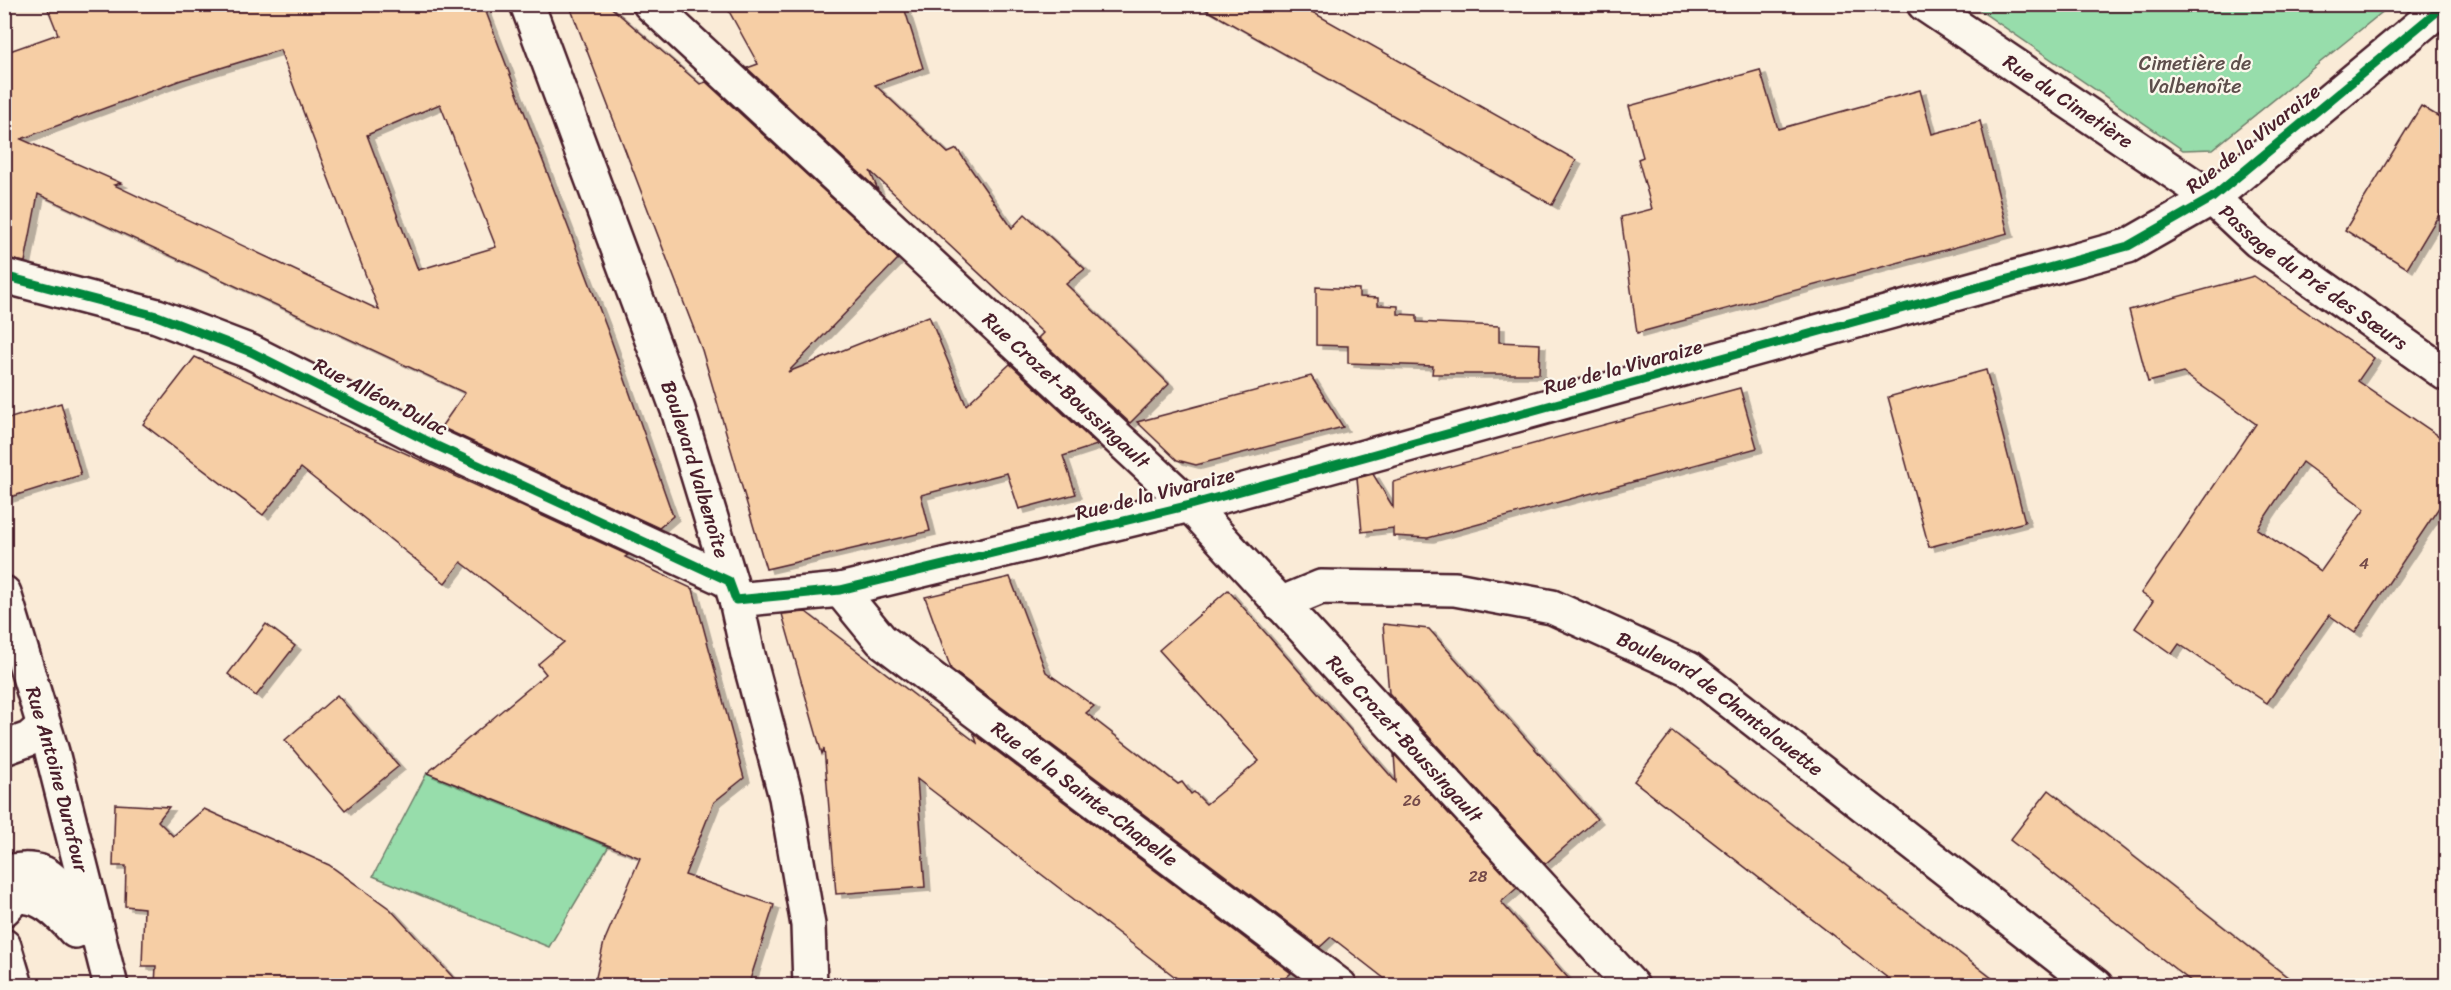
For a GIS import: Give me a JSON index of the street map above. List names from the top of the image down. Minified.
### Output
{"streets":{"street":["Rue du Cimetière","Rue de la Vivaraize","Passage du Pré des Sœurs","Rue Crozet-Boussingault","Rue Alléon Dulac","Boulevard Valbenoîte","Boulevard de Chantalouette","Rue Antoine Durafour","Rue de la Sainte-Chapelle"]},"crossings":[["Rue du Cimetière","Rue de la Vivaraize"],["Rue du Cimetière","Passage du Pré des Sœurs"],["Rue de la Vivaraize","Passage du Pré des Sœurs"],["Rue de la Vivaraize","Rue Crozet-Boussingault"],["Rue de la Vivaraize","Rue Alléon Dulac"],["Rue de la Vivaraize","Boulevard Valbenoîte"],["Rue de la Vivaraize","Rue de la Sainte-Chapelle"],["Rue Crozet-Boussingault","Boulevard de Chantalouette"],["Rue Alléon Dulac","Boulevard Valbenoîte"]],"parks":["Cimetière de Valbenoîte"],"house_numbers":["4","26","28"]}
